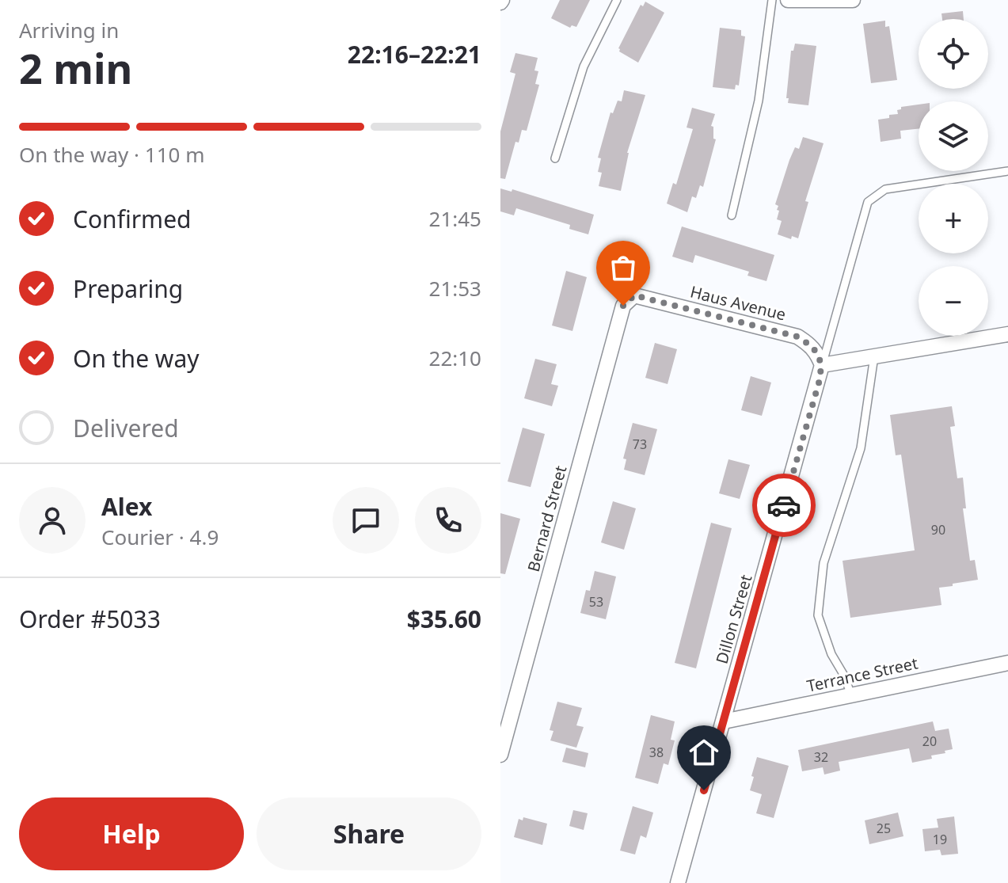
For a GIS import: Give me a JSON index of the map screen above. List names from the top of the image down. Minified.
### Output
{"streets":{"street":["Haus Avenue","Bernard Street","Dillon Street","Terrance Street"]},"crossings":[["Haus Avenue","Bernard Street"],["Haus Avenue","Dillon Street"],["Dillon Street","Terrance Street"]],"house_numbers":["73","90","53","20","38","32","25","19"],"page":{"heading":["2 min","Arriving in","22:16–22:21"],"panel":["Alex","Courier · 4.9","Order #5033","$35.60"],"map_buttons":["+","−"],"bar":"On the way · 110 m","list":[["Confirmed","21:45"],["Preparing","21:53"],["On the way","22:10"],"Delivered"],"buttons":["Help","Share"]}}
